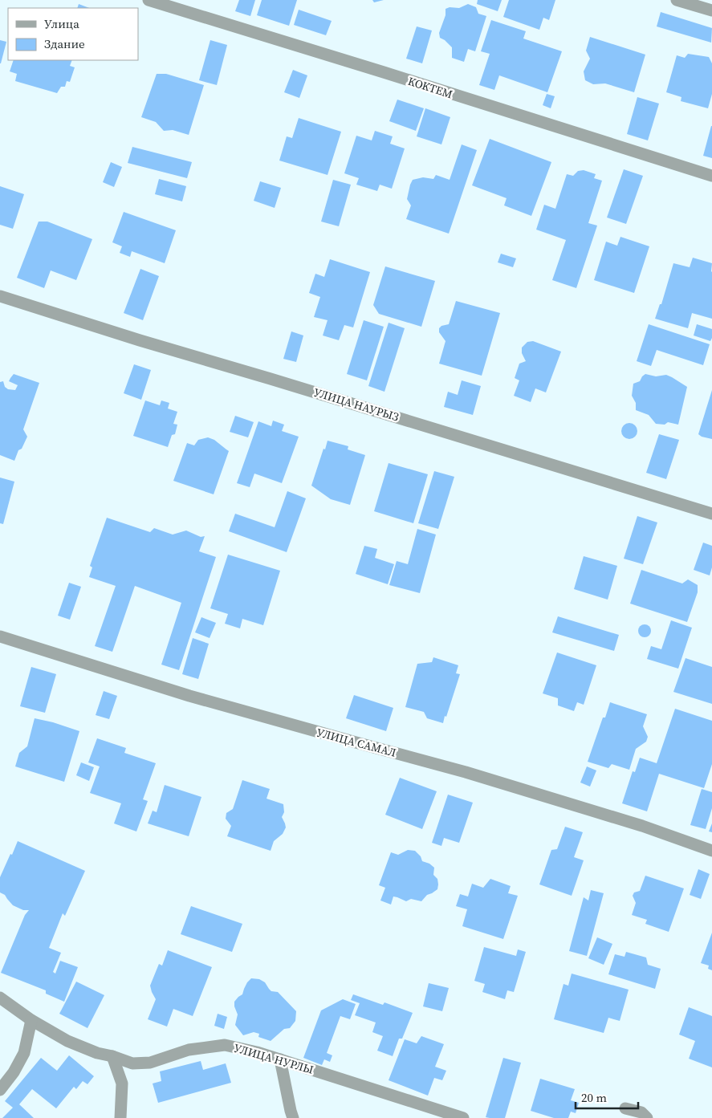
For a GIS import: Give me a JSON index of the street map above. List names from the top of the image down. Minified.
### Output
{"streets":{"street":["KOKTEM","УЛИЦА НАУРЫЗ","УЛИЦА САМАЛ","УЛИЦА НУРЛЫ"]},"legend":["Улица","Здание"],"scale_bar":"20 m"}
